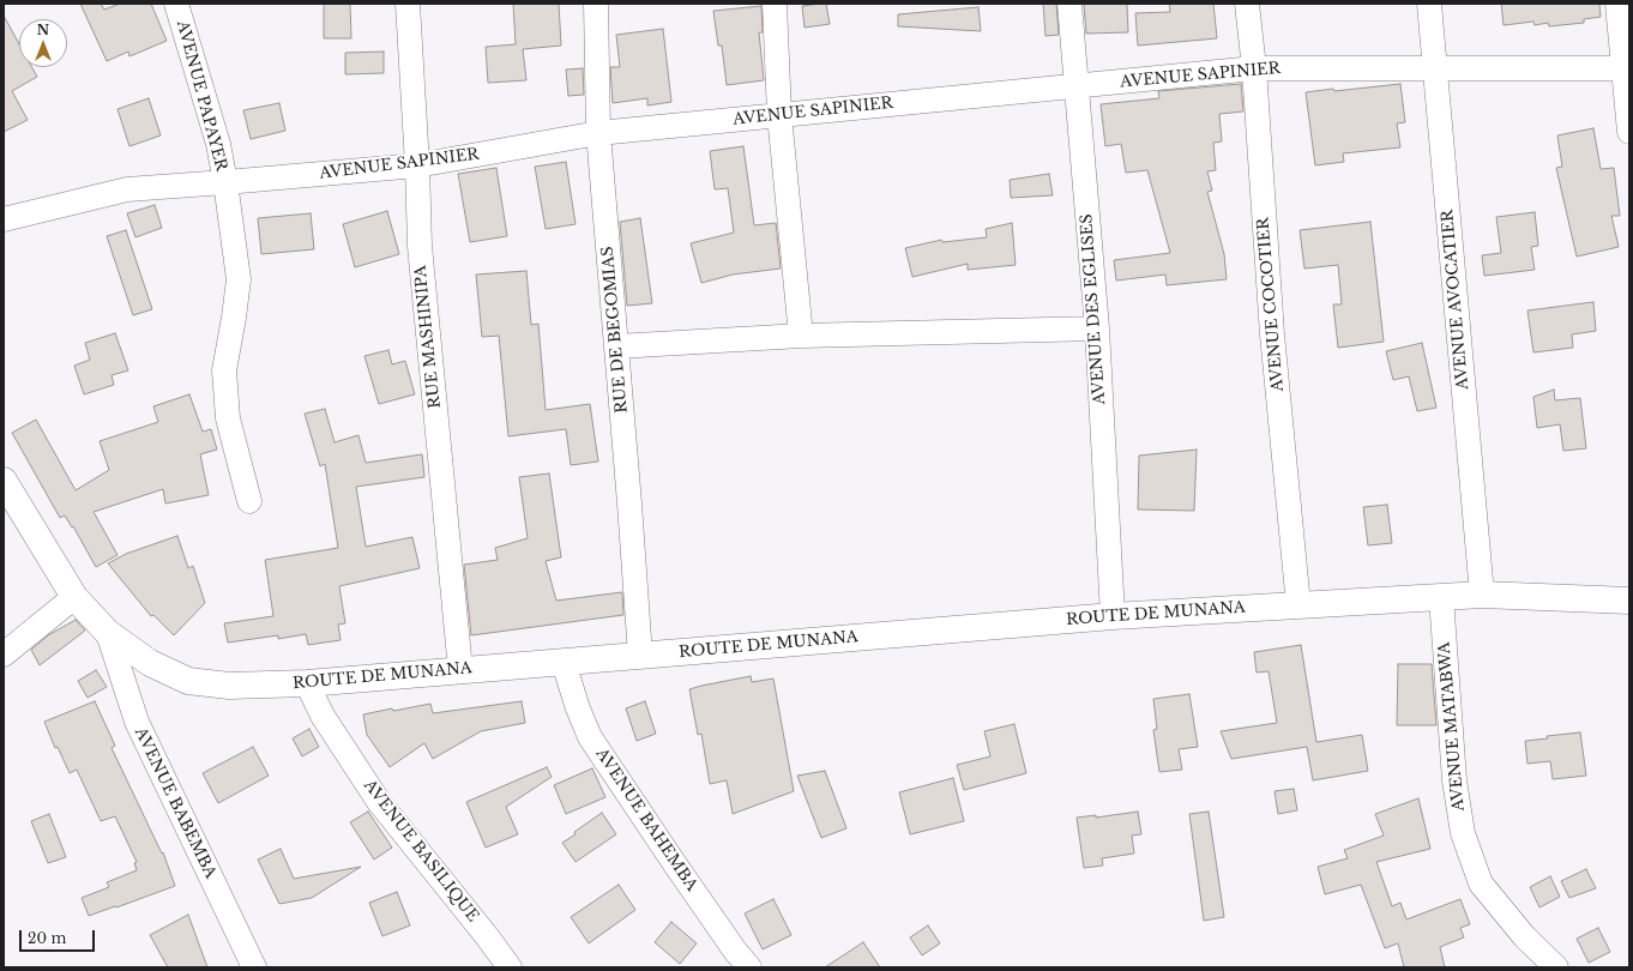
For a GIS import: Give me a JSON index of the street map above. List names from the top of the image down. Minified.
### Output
{"streets":{"main road":["ROUTE DE MUNANA"],"street":["AVENUE SAPINIER","AVENUE PAPAYER","AVENUE AVOCATIER","AVENUE COCOTIER","AVENUE DES EGLISES","RUE DE BEGOMIAS","RUE MASHINIPA","AVENUE MATABWA","AVENUE BABEMBA","AVENUE BAHEMBA","AVENUE BASILIQUE"]},"crossings":[["AVENUE SAPINIER","AVENUE PAPAYER"],["AVENUE SAPINIER","AVENUE AVOCATIER"],["AVENUE SAPINIER","AVENUE COCOTIER"],["AVENUE SAPINIER","AVENUE DES EGLISES"],["AVENUE SAPINIER","RUE DE BEGOMIAS"],["AVENUE SAPINIER","RUE MASHINIPA"],["AVENUE AVOCATIER","ROUTE DE MUNANA"],["AVENUE COCOTIER","ROUTE DE MUNANA"],["AVENUE DES EGLISES","ROUTE DE MUNANA"],["RUE DE BEGOMIAS","ROUTE DE MUNANA"],["RUE MASHINIPA","ROUTE DE MUNANA"],["ROUTE DE MUNANA","AVENUE MATABWA"],["ROUTE DE MUNANA","AVENUE BABEMBA"],["ROUTE DE MUNANA","AVENUE BAHEMBA"],["ROUTE DE MUNANA","AVENUE BASILIQUE"]],"scale_bar":"20 m","north":"top"}
